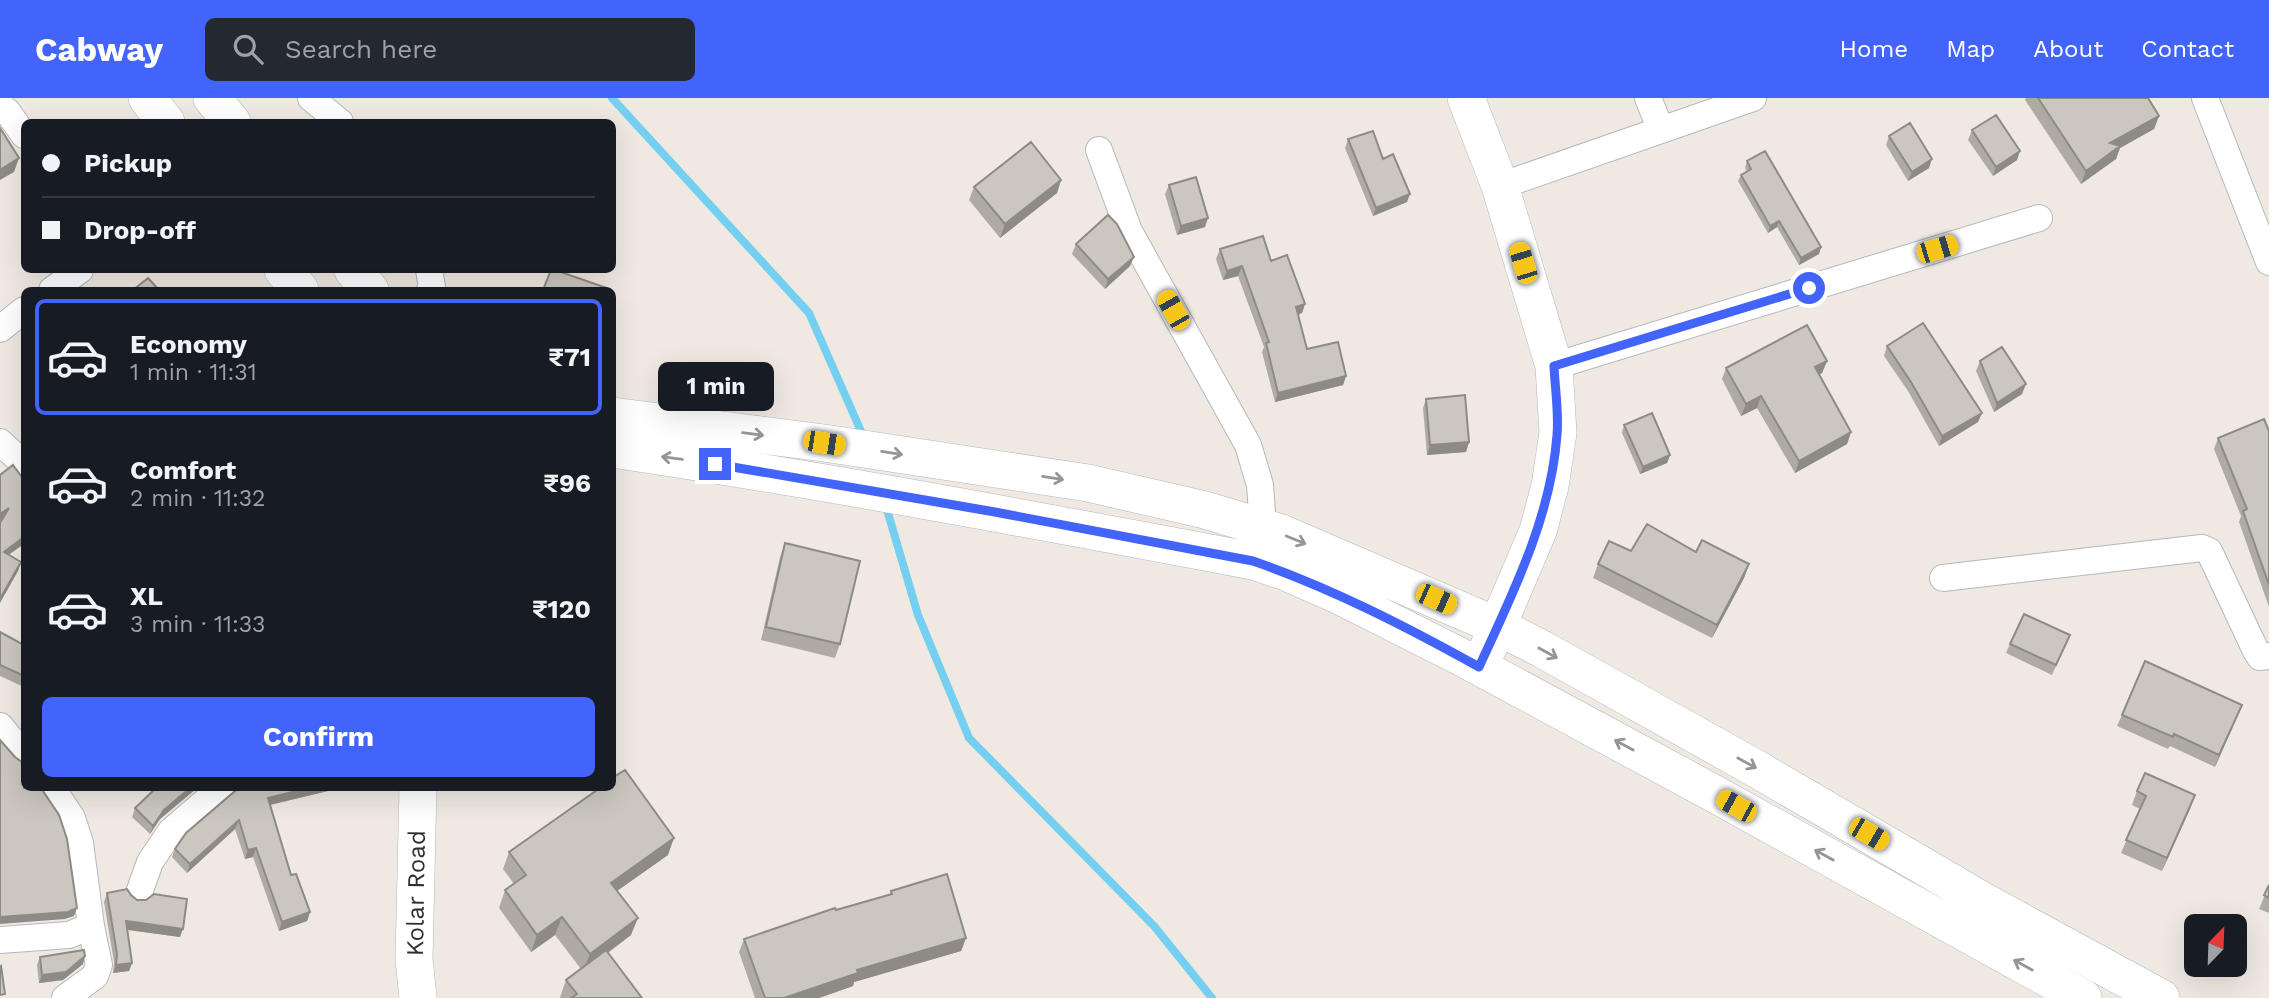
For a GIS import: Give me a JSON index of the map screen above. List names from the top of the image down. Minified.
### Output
{"streets":{"main road":["Kolar Road"]},"north":"top right","page":{"header":"Cabway","search":"Search here","nav":["Home","Map","About","Contact"],"banner":["Pickup","Drop-off"],"list":[{"name":"Economy","note":"1 min · 11:31","value":"₹71"},{"name":"Comfort","note":"2 min · 11:32","value":"₹96"},{"name":"XL","note":"3 min · 11:33","value":"₹120"}],"bubble":"1 min","buttons":"Confirm"}}
